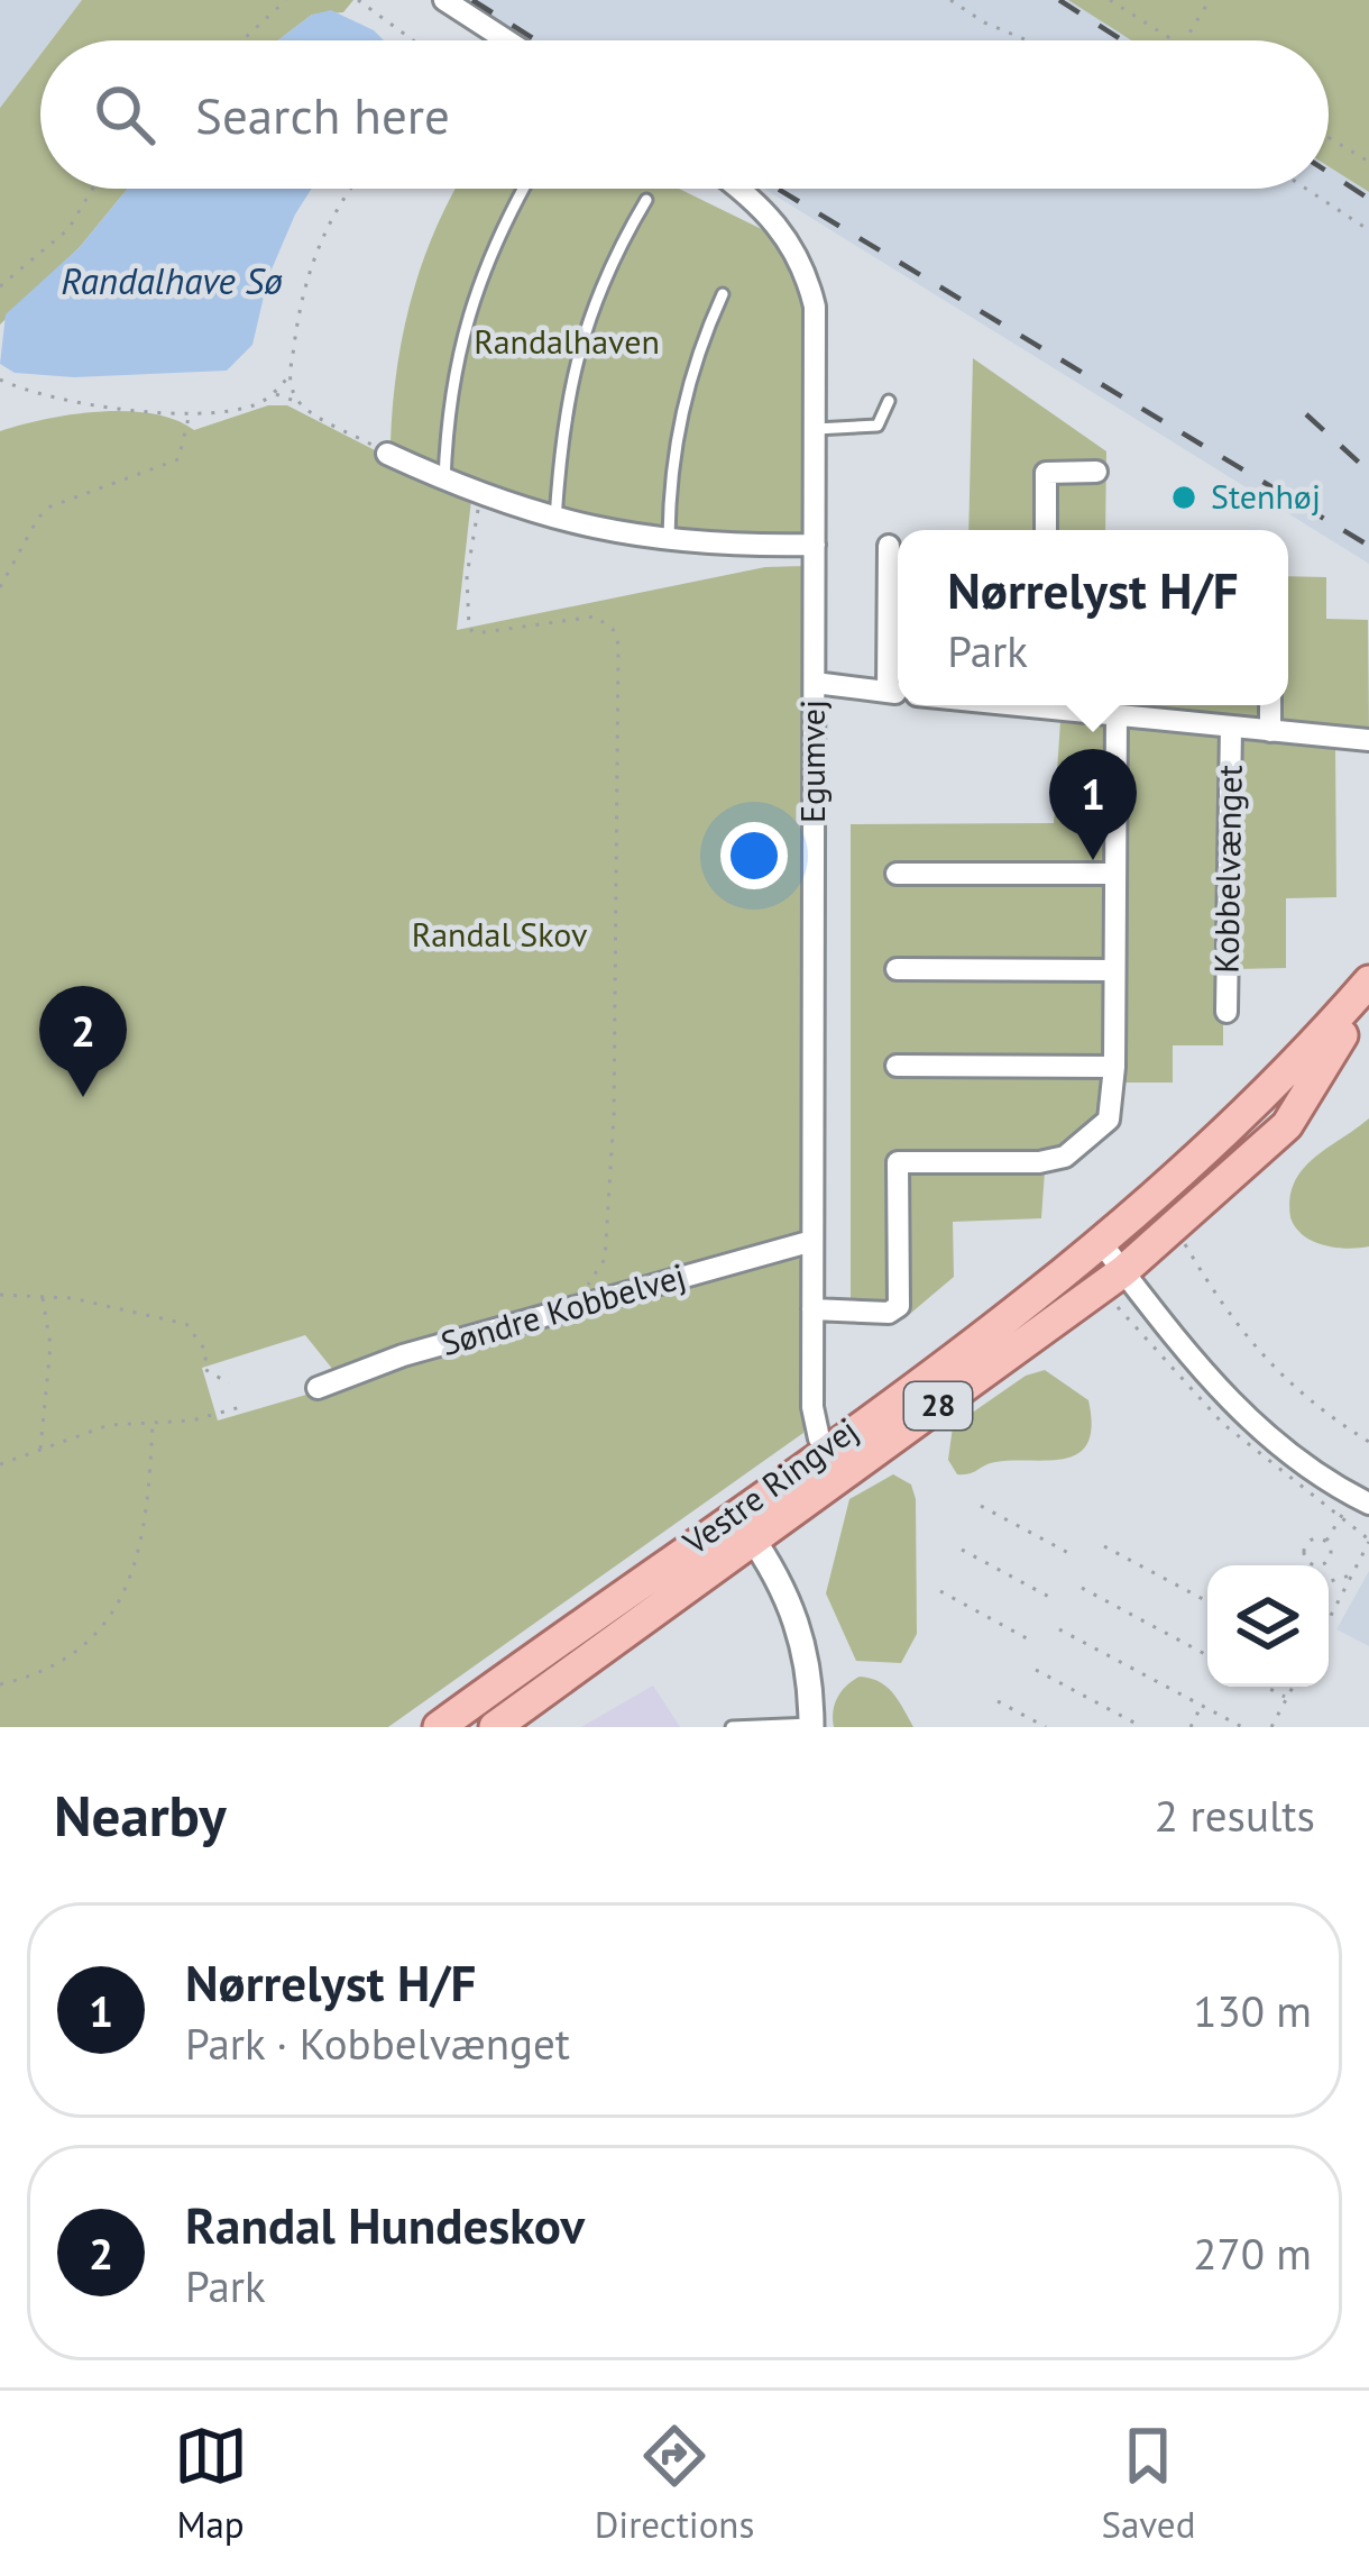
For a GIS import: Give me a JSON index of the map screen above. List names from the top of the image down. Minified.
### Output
{"streets":{"main road":["28","Vestre Ringvej"],"street":["Egumvej","Kobbelvænget","Søndre Kobbelvej"]},"crossings":[["Egumvej","Kobbelvænget"],["Egumvej","Søndre Kobbelvej"],["Egumvej","Vestre Ringvej"]],"water":["Randalhave Sø"],"parks":["Randalhaven","Randal Skov"],"places":["Stenhøj"],"page":{"search":"Search here","popup":["Nørrelyst H/F","Park"],"pins":["1","2"],"heading":["Nearby","2 results"],"list":[{"mark":"1","name":"Nørrelyst H/F","note":"Park · Kobbelvænget","value":"130 m"},{"mark":"2","name":"Randal Hundeskov","note":"Park","value":"270 m"}],"nav":["Map","Directions","Saved"]}}
